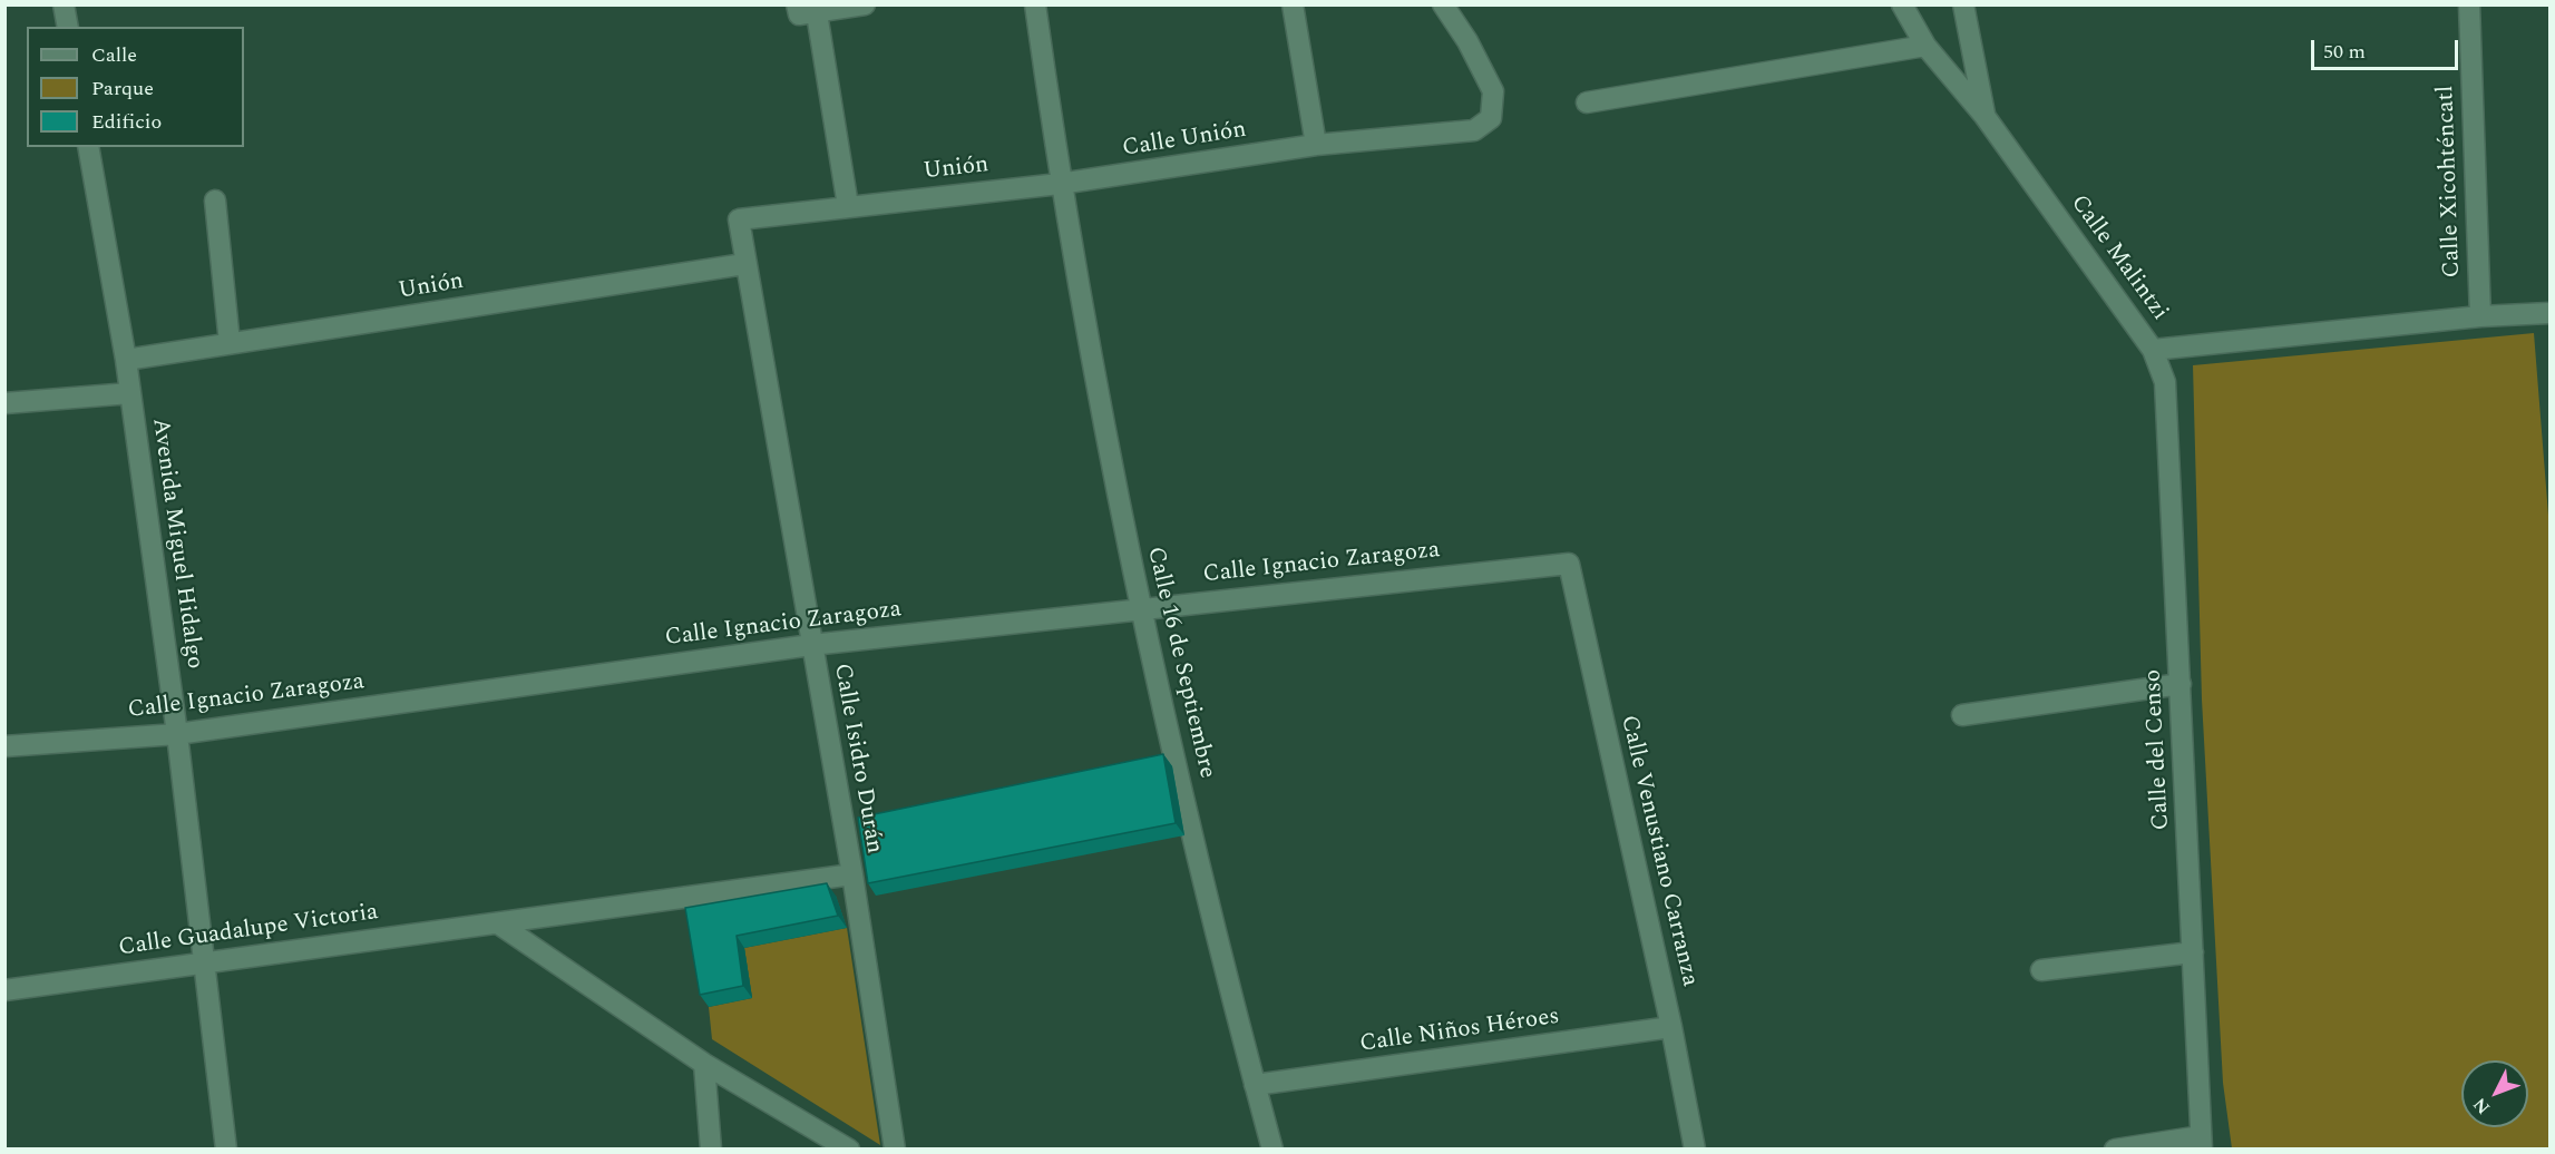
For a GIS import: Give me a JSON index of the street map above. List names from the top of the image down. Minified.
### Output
{"streets":{"street":["Calle Unión","Unión","Calle Xicohténcatl","Calle Malintzi","Avenida Miguel Hidalgo","Calle Ignacio Zaragoza","Calle 16 de Septiembre","Calle del Censo","Calle Isidro Durán","Calle Venustiano Carranza","Calle Guadalupe Victoria","Calle Niños Héroes"]},"crossings":[["Calle Unión","Unión"],["Calle Unión","Calle 16 de Septiembre"],["Unión","Avenida Miguel Hidalgo"],["Unión","Calle 16 de Septiembre"],["Unión","Calle Isidro Durán"],["Calle Xicohténcatl","Calle Malintzi"],["Calle Malintzi","Calle del Censo"],["Avenida Miguel Hidalgo","Calle Ignacio Zaragoza"],["Avenida Miguel Hidalgo","Calle Guadalupe Victoria"],["Calle Ignacio Zaragoza","Calle 16 de Septiembre"],["Calle Ignacio Zaragoza","Calle Isidro Durán"],["Calle Ignacio Zaragoza","Calle Venustiano Carranza"],["Calle 16 de Septiembre","Calle Niños Héroes"],["Calle Isidro Durán","Calle Guadalupe Victoria"],["Calle Venustiano Carranza","Calle Niños Héroes"]],"legend":["Calle","Parque","Edificio"],"scale_bar":"50 m","north":"bottom left"}
